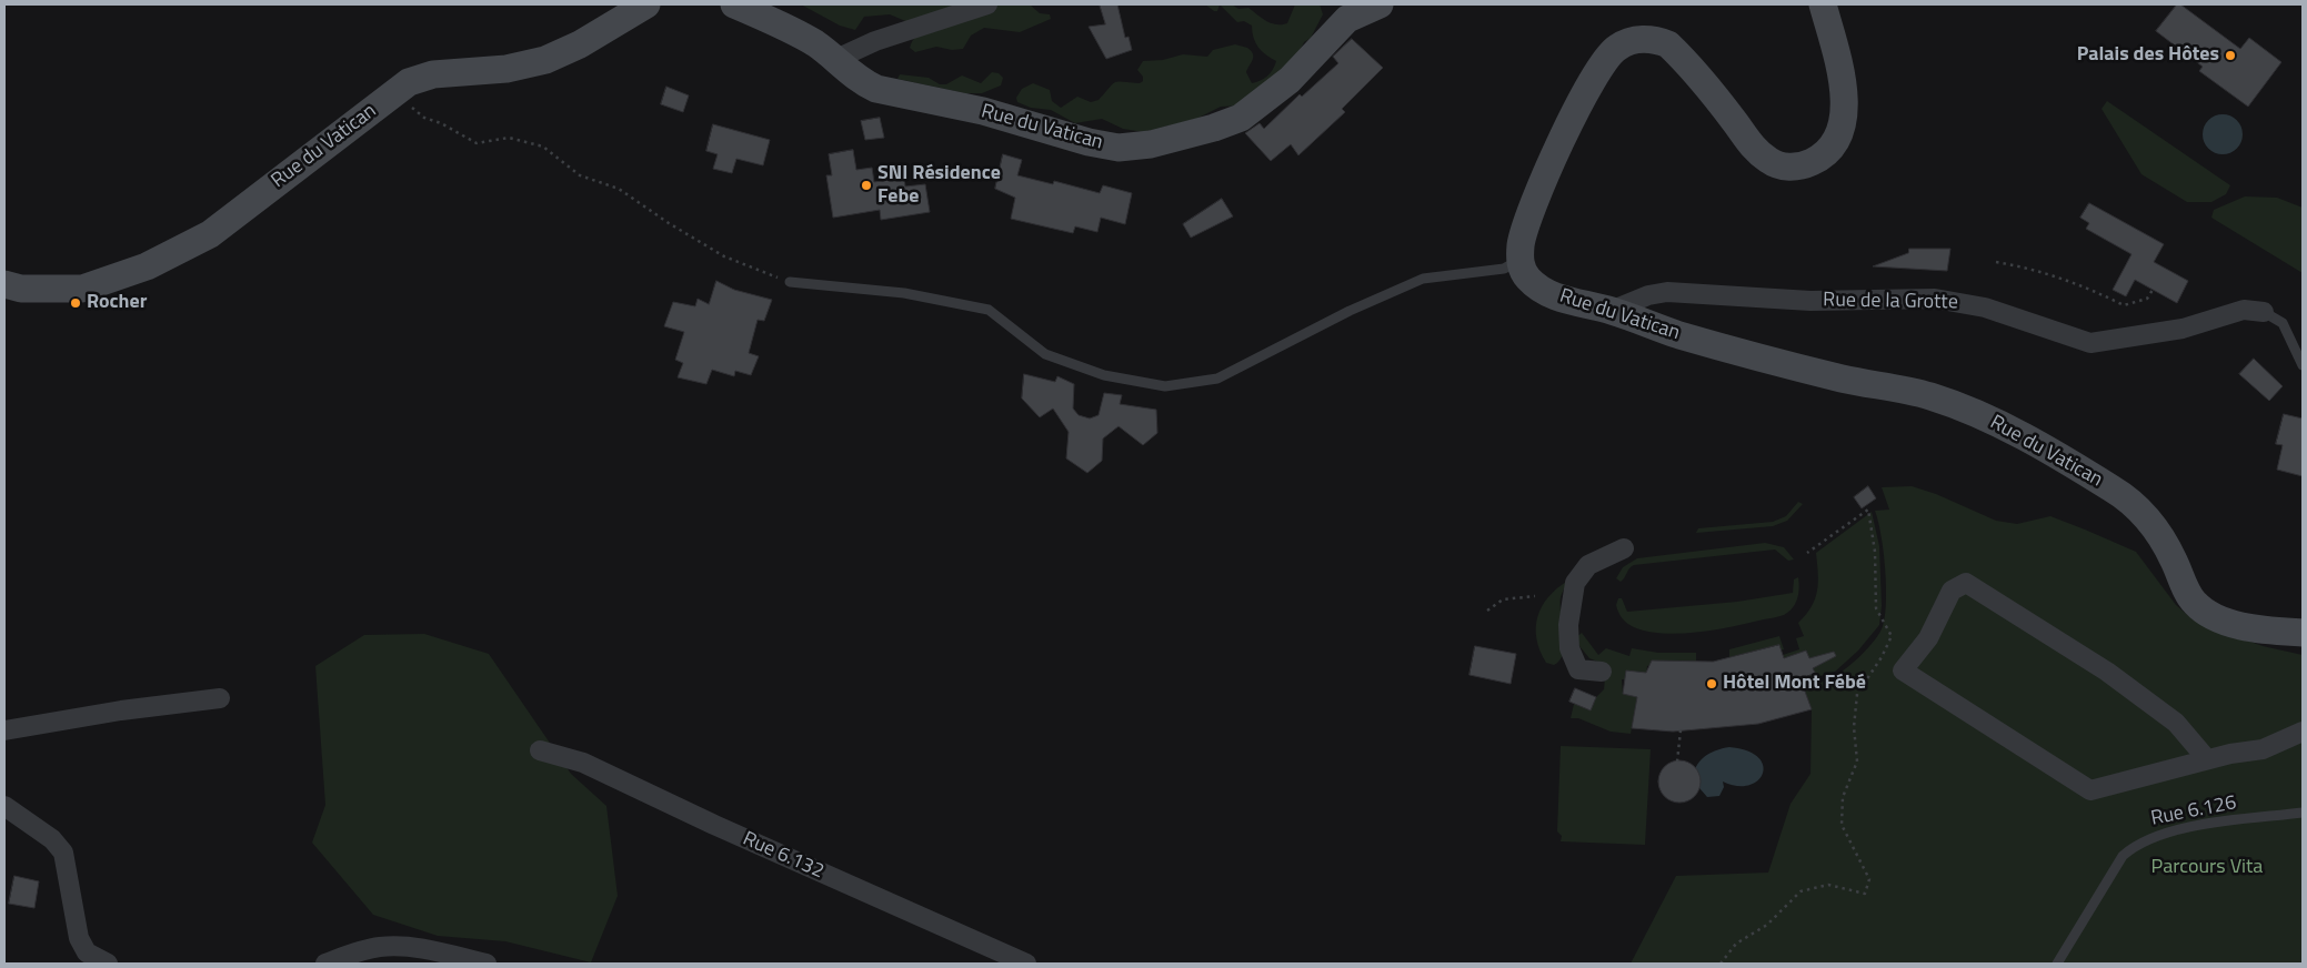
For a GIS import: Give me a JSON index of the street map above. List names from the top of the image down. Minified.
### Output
{"streets":{"street":["Rue du Vatican","Rue de la Grotte","Rue 6.132"],"lane":["Rue 6.126"]},"crossings":[["Rue du Vatican","Rue de la Grotte"]],"parks":["Parcours Vita"],"places":["Palais des Hôtes","SNI Résidence Febe","Rocher","Hôtel Mont Fébé"]}
